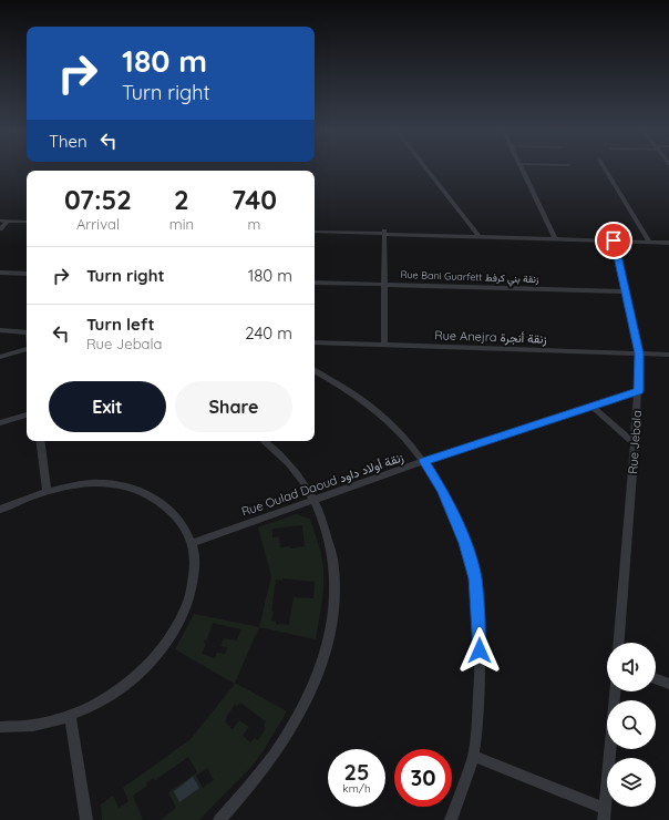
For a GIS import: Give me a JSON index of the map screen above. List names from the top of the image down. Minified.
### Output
{"streets":{"street":["Rue Bani Guarfett زنقة بني كرفط","Rue Anejra زنقة أنجرة","Rue Jebala","Rue Oulad Daoud زنقة أولاد داود"]},"crossings":[["Rue Bani Guarfett زنقة بني كرفط","Rue Jebala"],["Rue Anejra زنقة أنجرة","Rue Jebala"],["Rue Jebala","Rue Oulad Daoud زنقة أولاد داود"]],"page":{"turn":["180 m","Turn right"],"then":"Then","eta":["07:52","Arrival","2","min","740","m"],"list":[{"name":"Turn right","value":"180 m"},{"name":"Turn left","note":"Rue Jebala","value":"240 m"}],"buttons":["Exit","Share"],"speed":"25 km/h","limit":"30"}}
